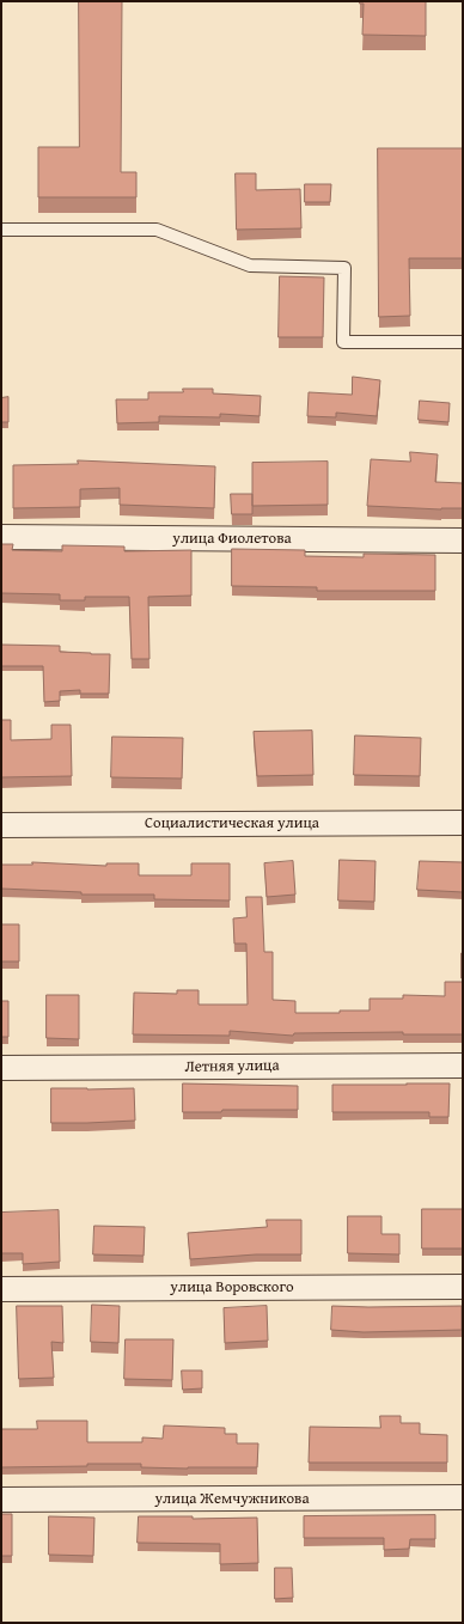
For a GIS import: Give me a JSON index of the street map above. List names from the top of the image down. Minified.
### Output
{"streets":{"street":["улица Фиолетова","Социалистическая улица","Летняя улица","улица Воровского","улица Жемчужникова"]}}
